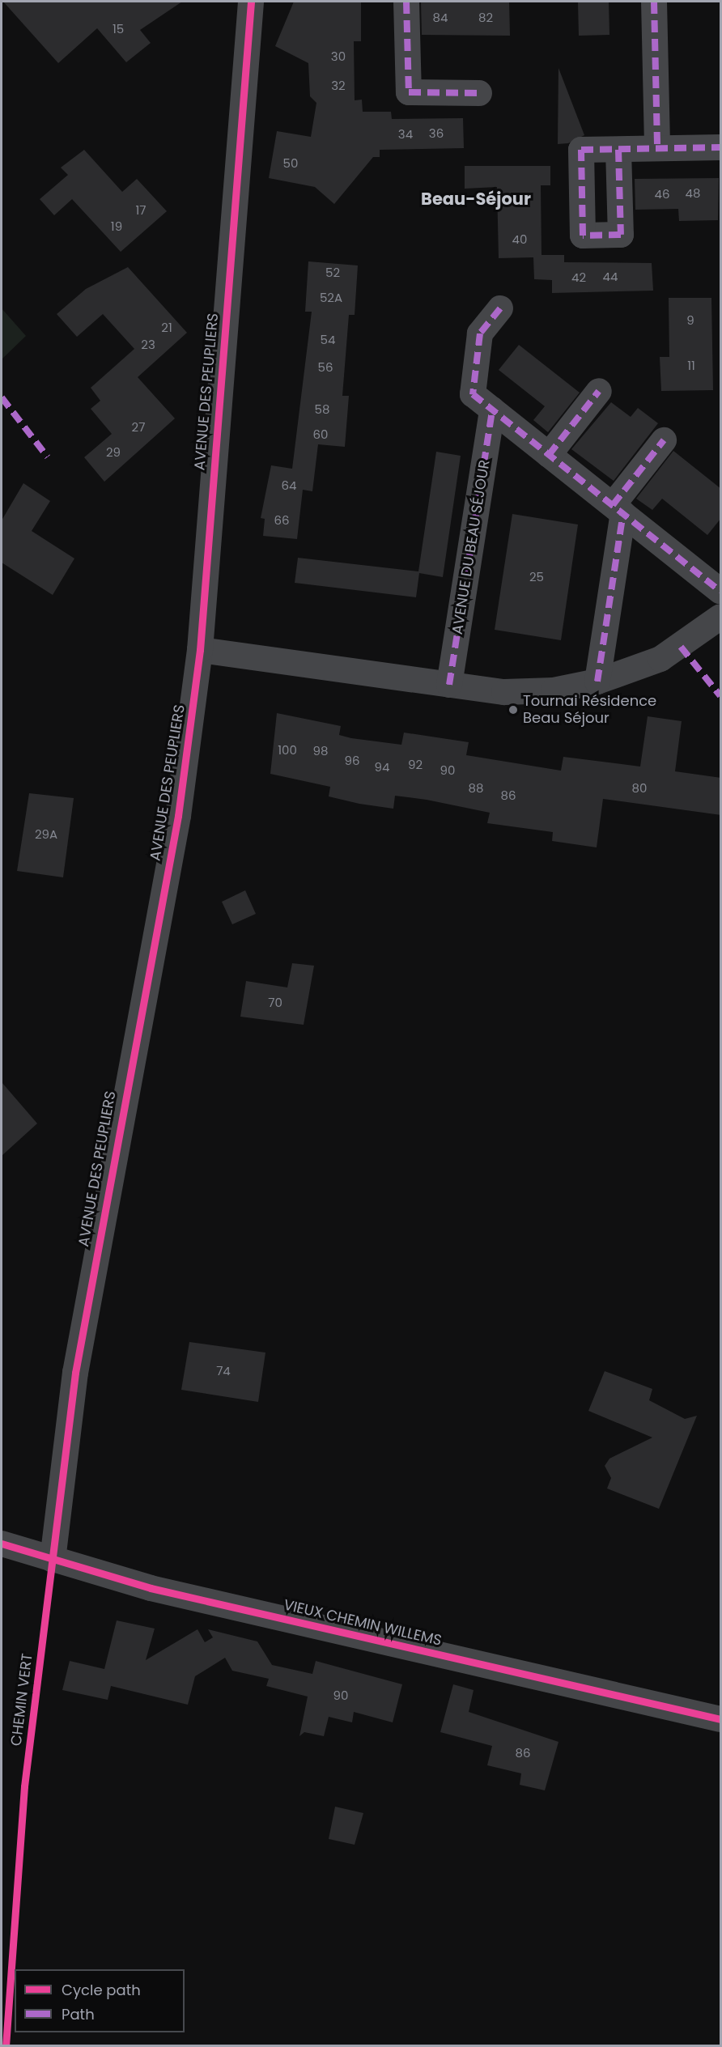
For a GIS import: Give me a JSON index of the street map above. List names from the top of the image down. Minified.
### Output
{"streets":{"street":["AVENUE DES PEUPLIERS","AVENUE DU BEAU SÉJOUR","VIEUX CHEMIN WILLEMS"],"cycle path":["CHEMIN VERT"]},"crossings":[["AVENUE DES PEUPLIERS","VIEUX CHEMIN WILLEMS"]],"districts":["Beau-Séjour"],"places":["Tournai Résidence Beau Séjour"],"house_numbers":["84","82","15","30","32","36","34","50","48","46","17","19","40","52","44","42","52A","9","21","54","23","11","56","58","27","60","29","64","66","25","100","98","96","92","94","90","88","80","86","29A","70","74","90","86"],"legend":["Cycle path","Path"]}
